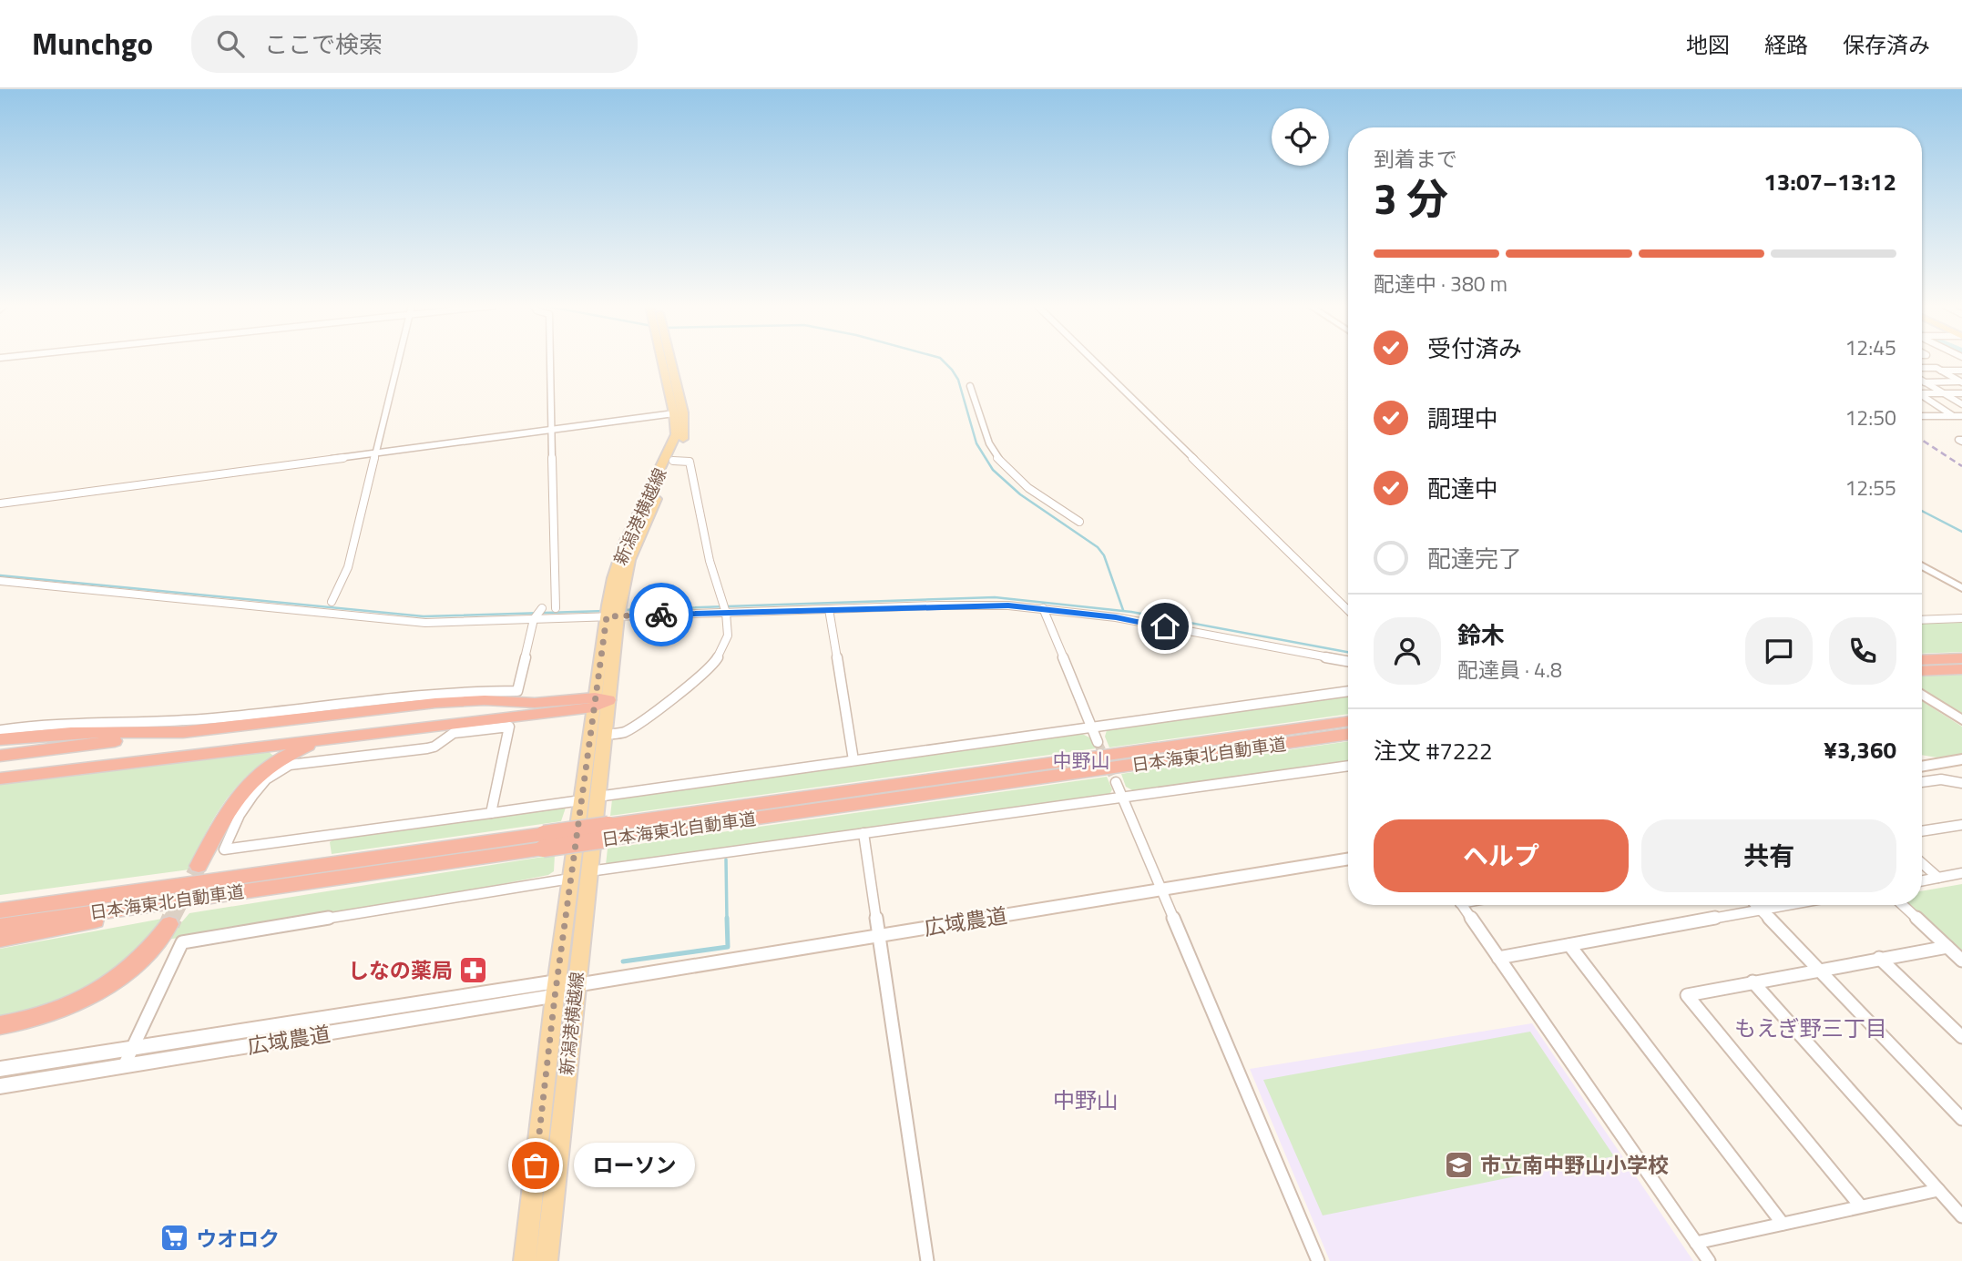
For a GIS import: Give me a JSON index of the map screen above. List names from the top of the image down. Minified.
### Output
{"streets":{"highway":["日本海東北自動車道"],"main road":["新潟港横越線"],"street":["広域農道"]},"crossings":[["新潟港横越線","広域農道"]],"districts":["中野山","もえぎ野三丁目","中野山"],"places":{"pharmacy":["しなの薬局"],"school or university":["市立南中野山小学校"],"other":["ローソン"],"supermarket":["ウオロク"]},"page":{"header":"Munchgo","search":"ここで検索","nav":["地図","経路","保存済み"],"heading":["3 分","到着まで","13:07–13:12"],"panel":["鈴木","配達員 · 4.8","注文 #7222","¥3,360"],"bar":"配達中 · 380 m","list":[["受付済み","12:45"],["調理中","12:50"],["配達中","12:55"],"配達完了"],"buttons":["ヘルプ","共有"],"bubble":"ローソン"}}
